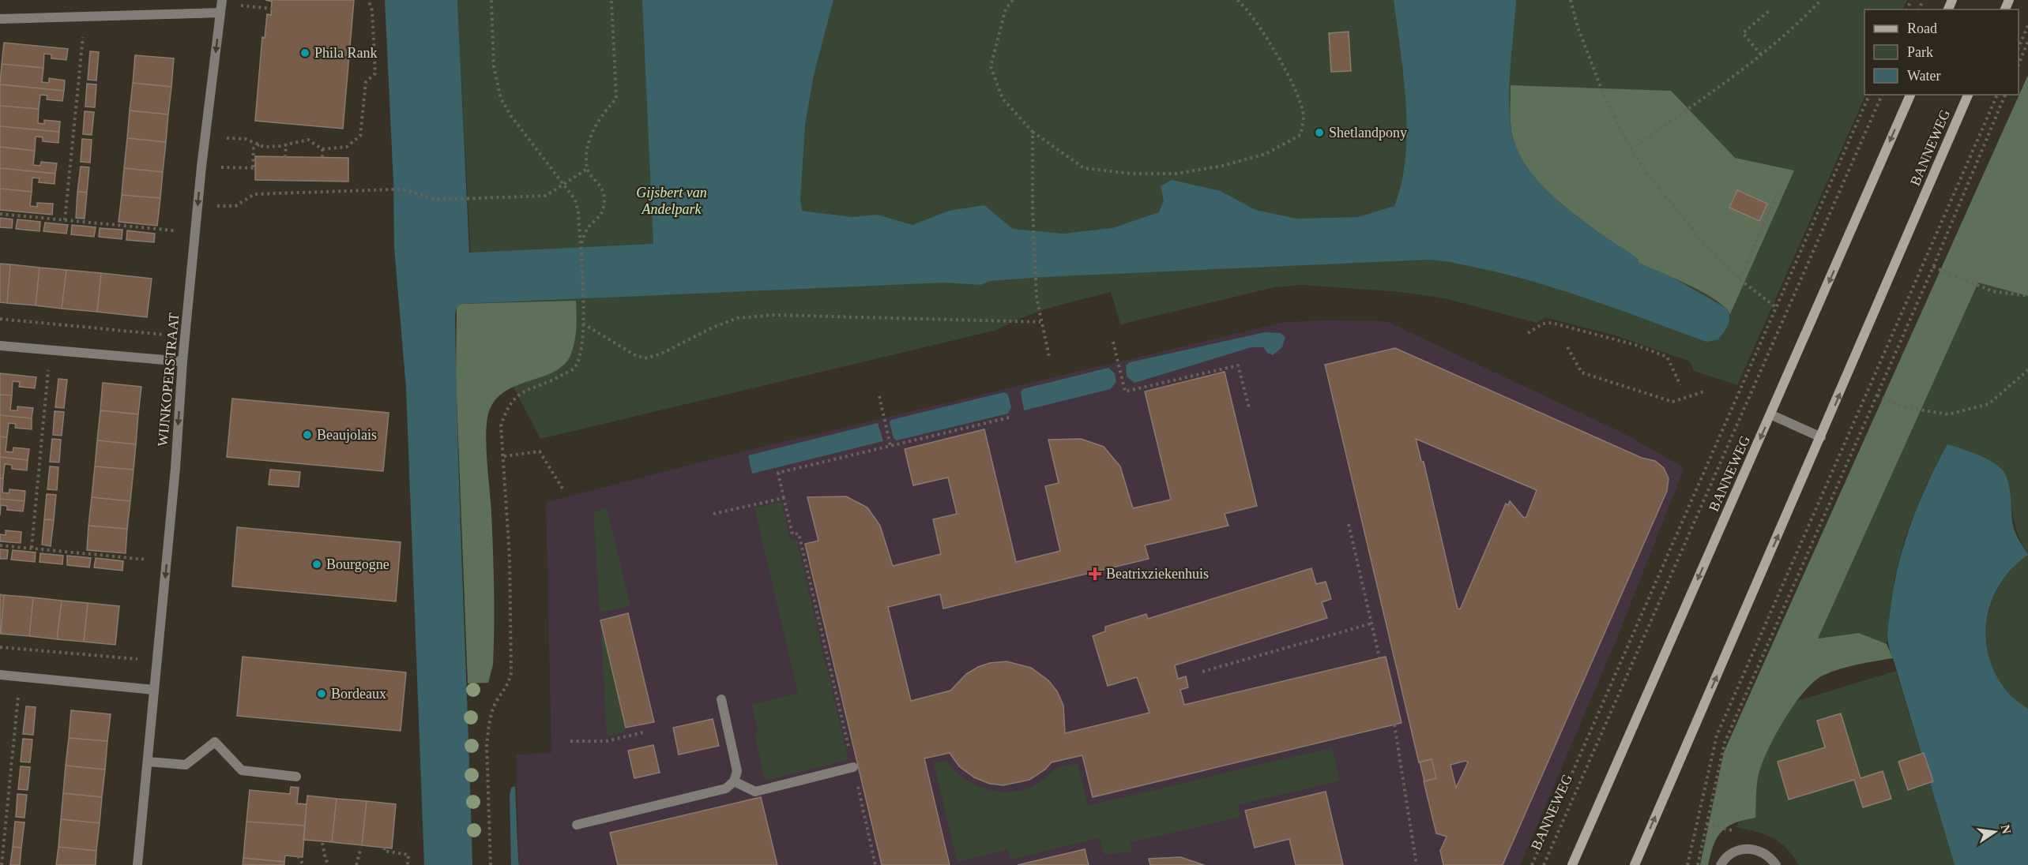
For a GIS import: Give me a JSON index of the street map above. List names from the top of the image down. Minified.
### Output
{"streets":{"main road":["BANNEWEG"],"street":["WIJNKOPERSTRAAT"]},"one_way":["WIJNKOPERSTRAAT"],"parks":["Gijsbert van Andelpark"],"places":{"other":["Phila Rank","Shetlandpony","Beaujolais","Bourgogne","Bordeaux"],"health":["Beatrixziekenhuis"]},"legend":["Road","Park","Water"],"north":"right"}
